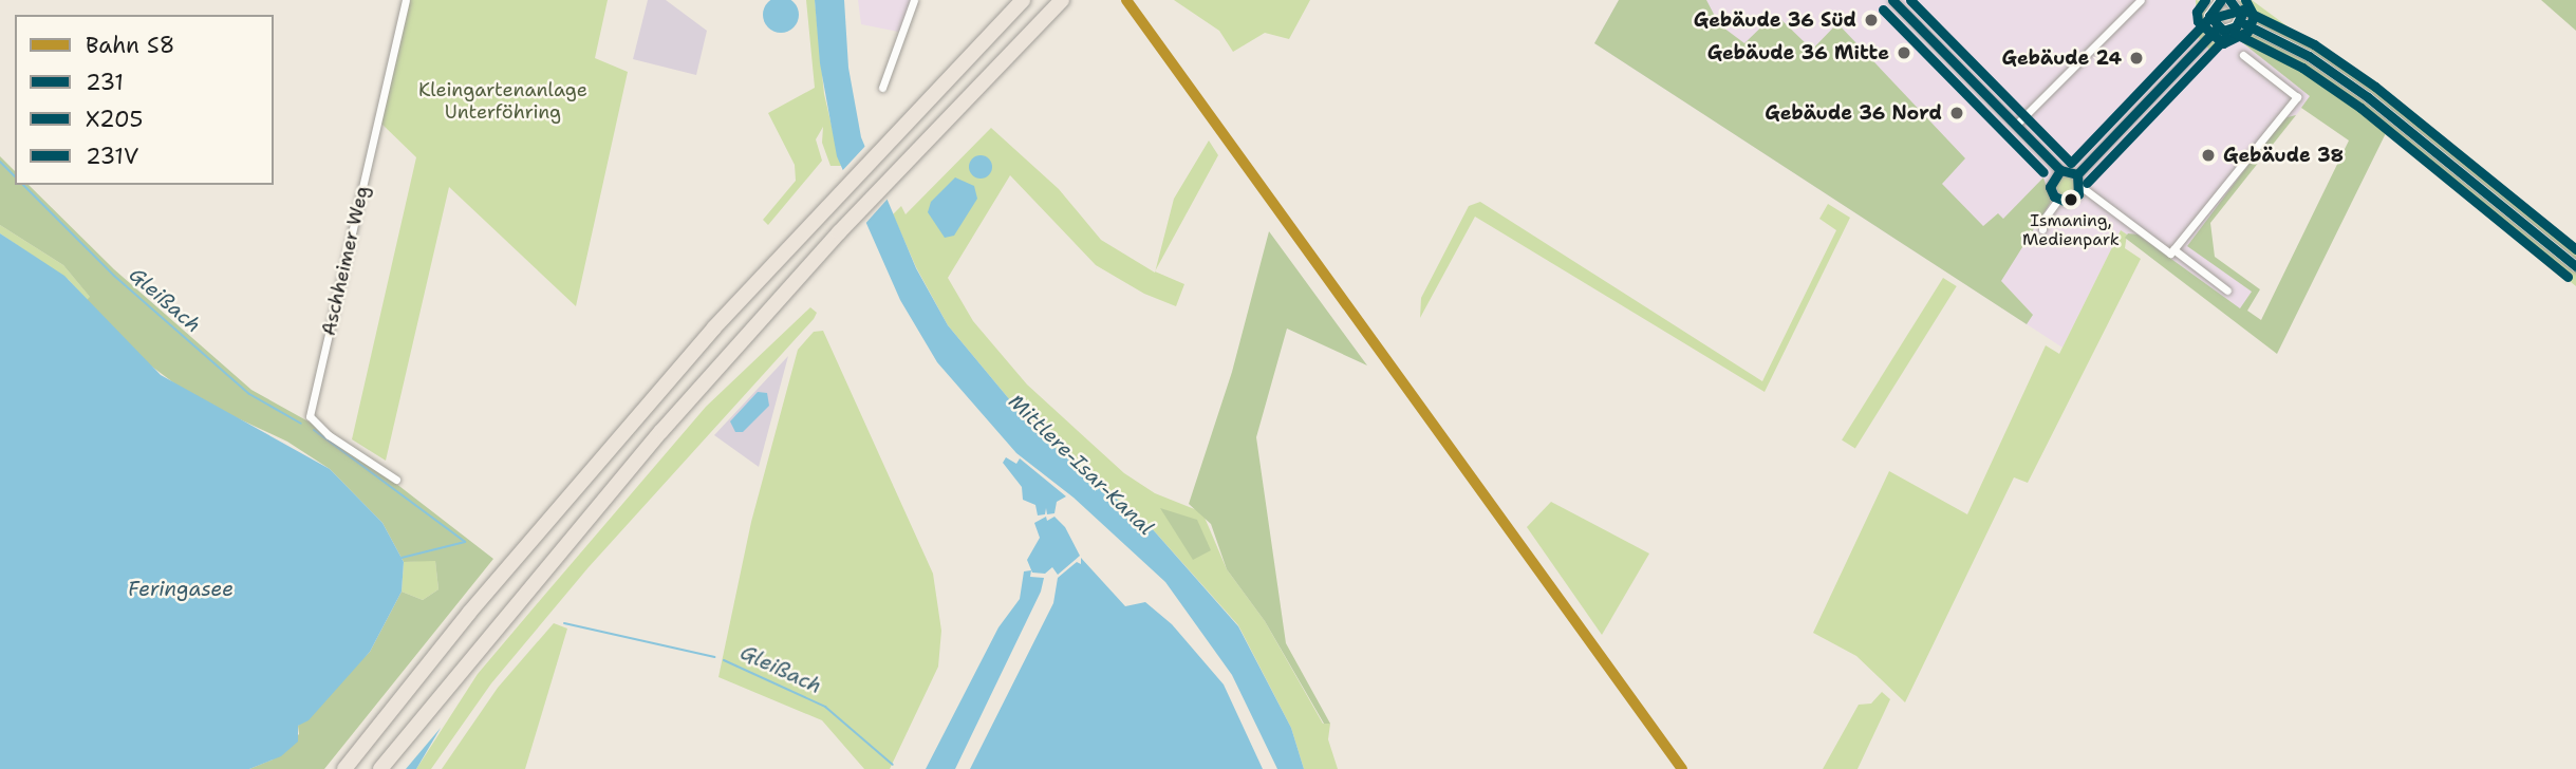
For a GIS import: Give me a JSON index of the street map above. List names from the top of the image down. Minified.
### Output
{"streets":{"street":["Aschheimer Weg"]},"water":["Gleißach","Mittlere-Isar-Kanal","Feringasee"],"parks":["Kleingartenanlage Unterföhring"],"places":["Gebäude 36 Süd","Gebäude 36 Mitte","Gebäude 24","Gebäude 36 Nord","Gebäude 38","Ismaning, Medienpark"],"lines":["rail line S8","transit line 231","transit line X205","transit line 231V"],"legend":["Bahn S8","231","X205","231V"]}
